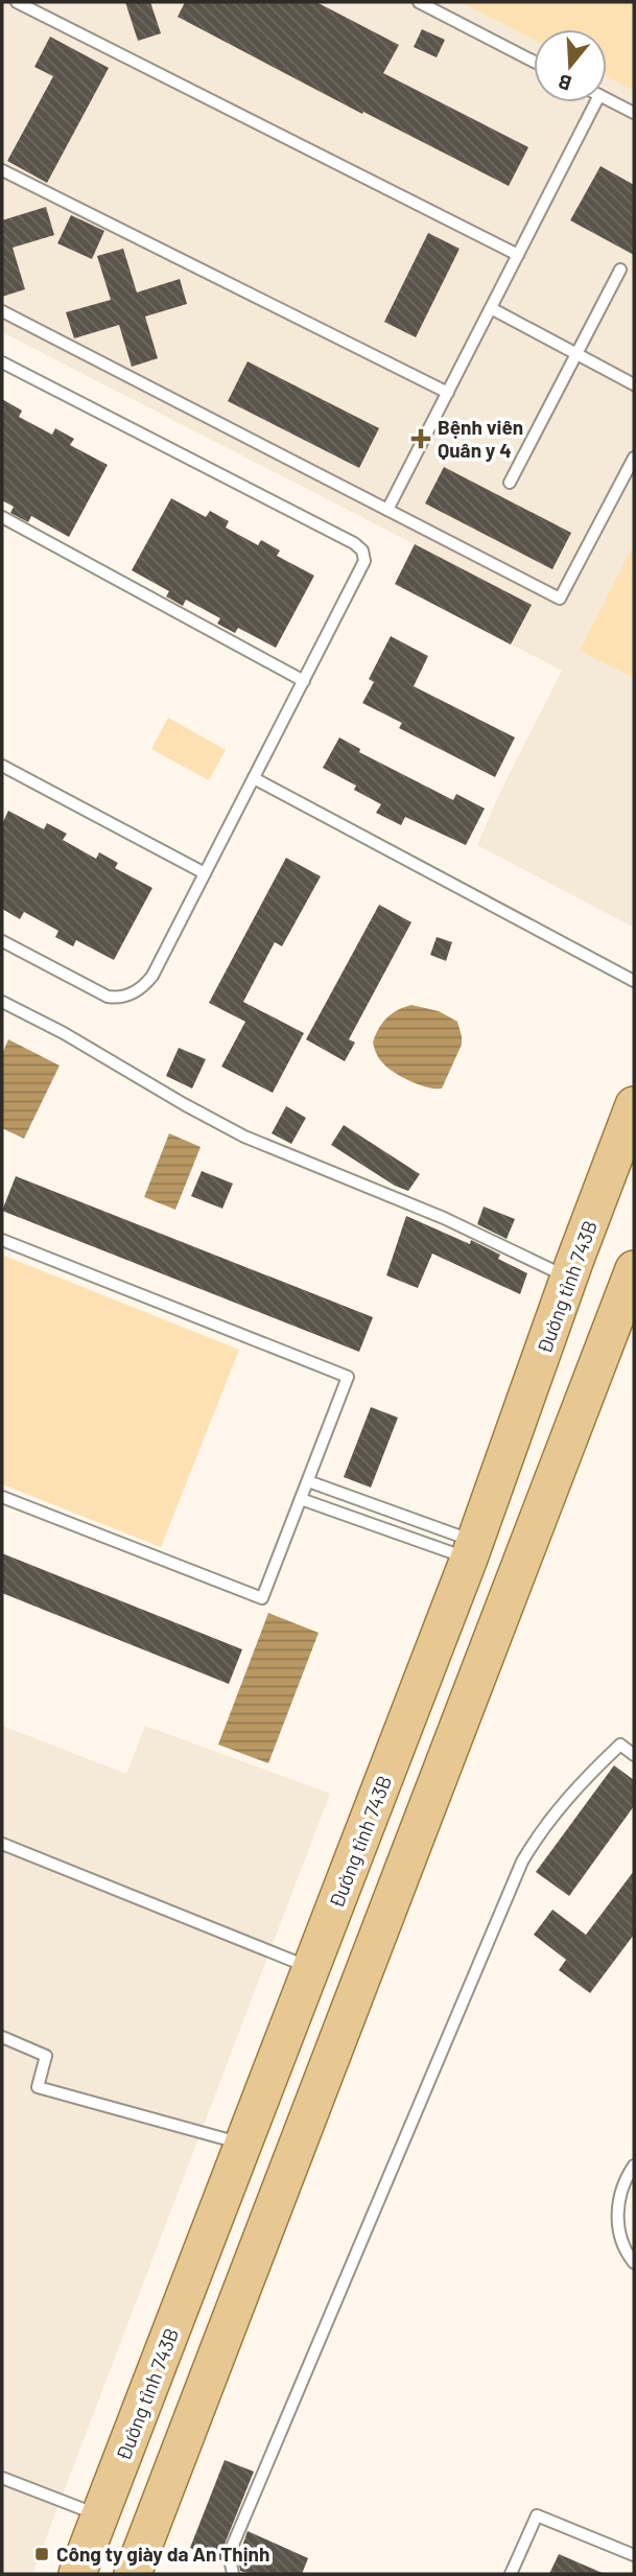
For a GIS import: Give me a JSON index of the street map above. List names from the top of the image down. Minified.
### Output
{"streets":{"main road":["Đường tỉnh 743B"]},"places":{"health":["Bệnh viên Quân y 4"],"transit":["Công ty giày da An Thịnh"]},"north":"bottom"}
